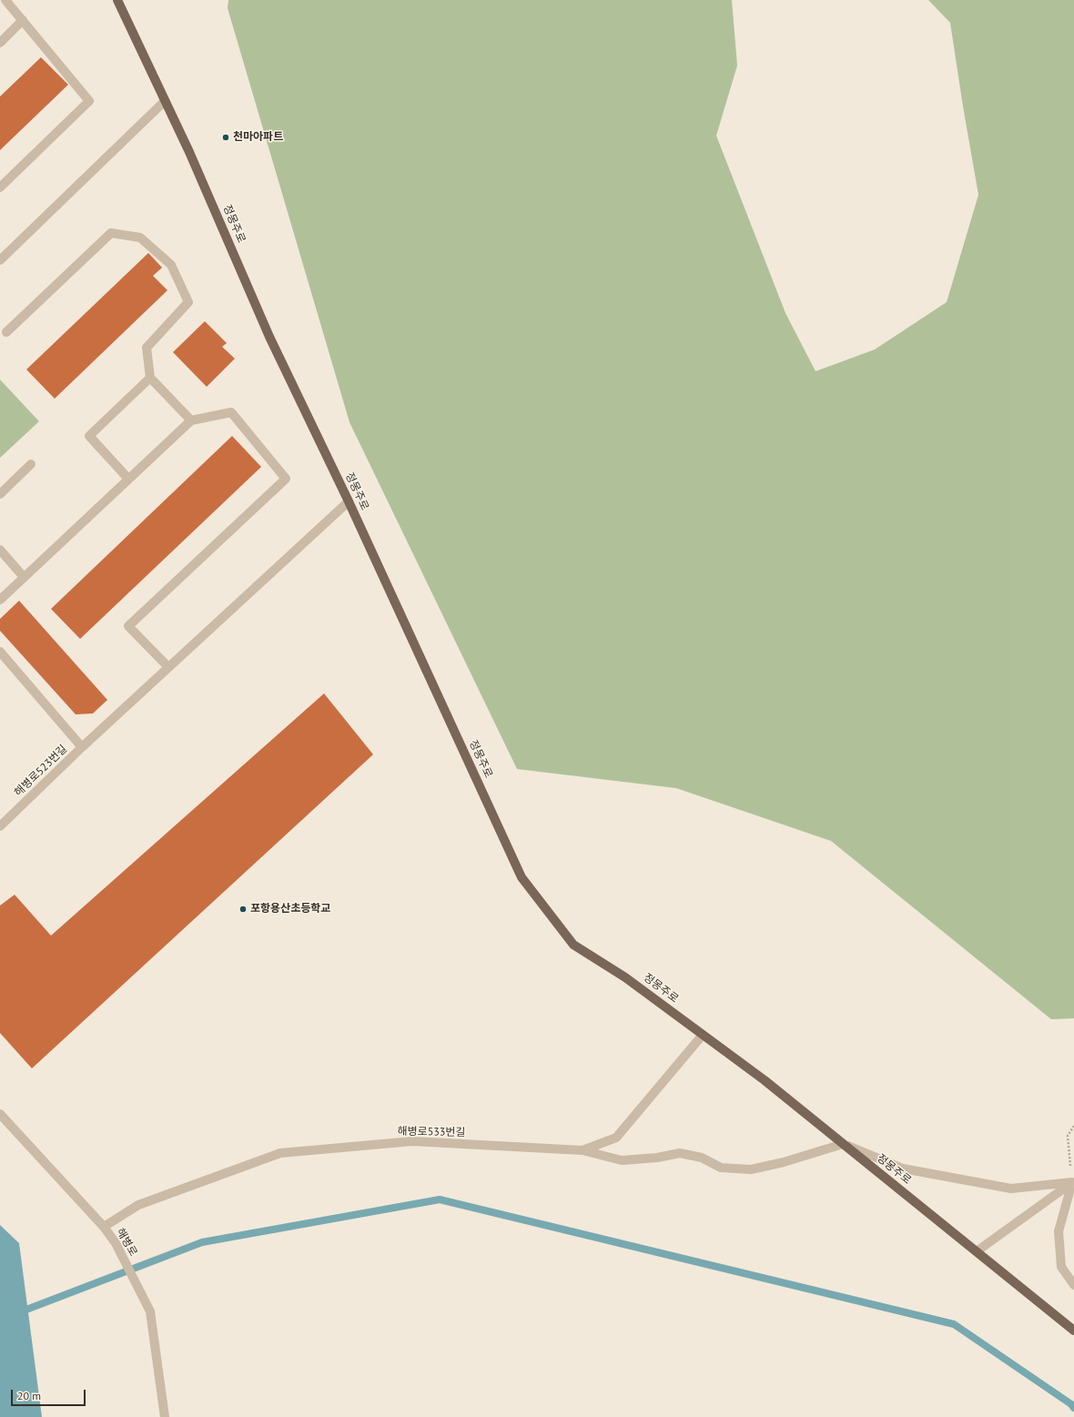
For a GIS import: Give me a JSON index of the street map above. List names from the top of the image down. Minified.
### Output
{"streets":{"main road":["정몽주로"],"street":["해병로523번길","해병로533번길","해병로"]},"crossings":[["정몽주로","해병로523번길"],["정몽주로","해병로533번길"],["해병로533번길","해병로"]],"places":["천마아파트","포항용산초등학교"],"scale_bar":"20 m"}
